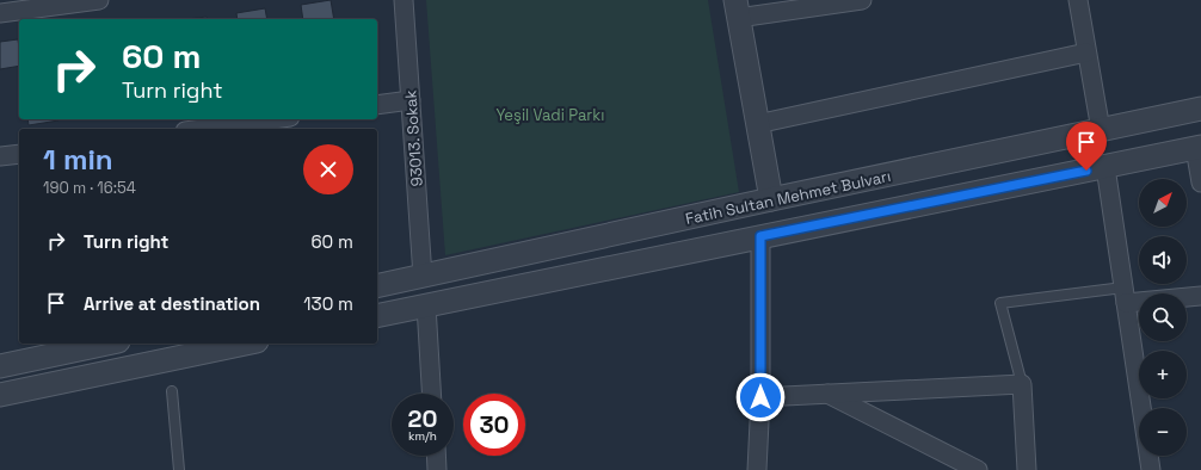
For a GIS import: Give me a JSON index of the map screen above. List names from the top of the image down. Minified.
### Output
{"streets":{"street":["93013. Sokak","Fatih Sultan Mehmet Bulvarı"]},"crossings":[["93013. Sokak","Fatih Sultan Mehmet Bulvarı"]],"parks":["Yeşil Vadi Parkı"],"north":"top right","page":{"turn":["60 m","Turn right"],"heading":["1 min","190 m · 16:54"],"map_buttons":["+","−"],"list":[{"name":"Turn right","value":"60 m"},{"name":"Arrive at destination","value":"130 m"}],"speed":"20 km/h","limit":"30"}}
